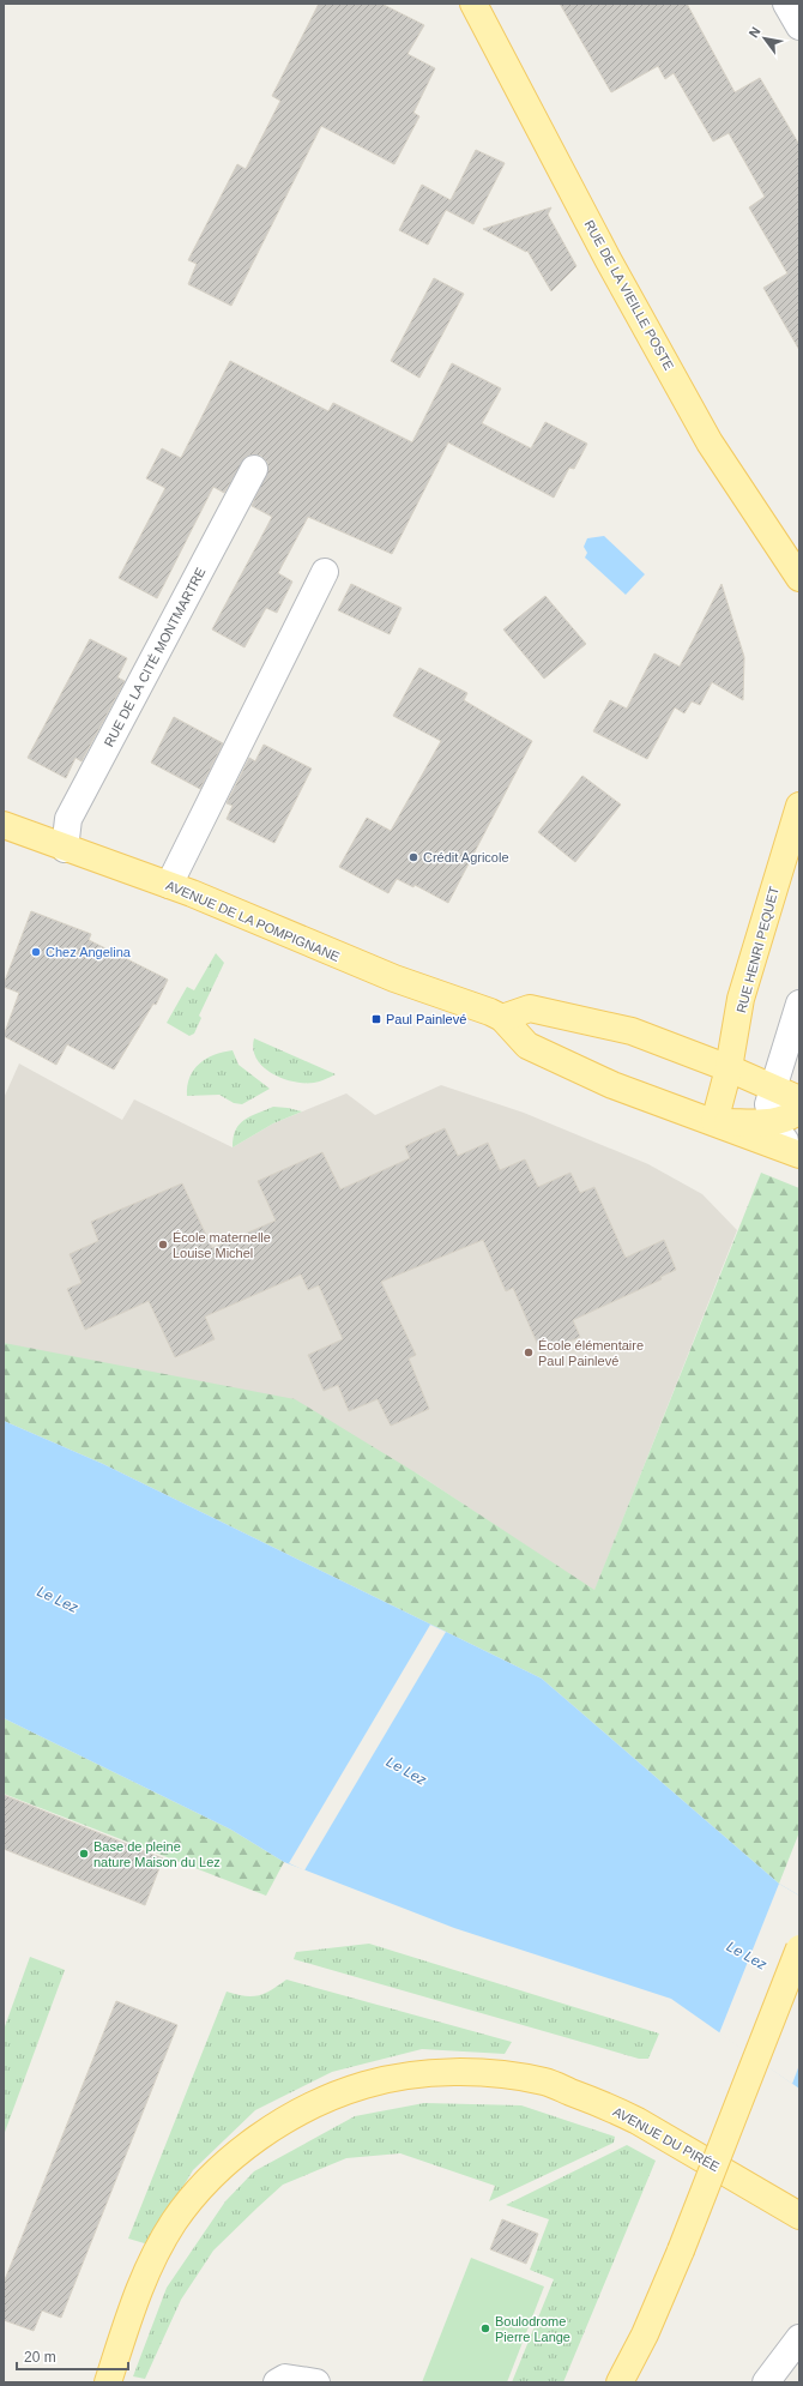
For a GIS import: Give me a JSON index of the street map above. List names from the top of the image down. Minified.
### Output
{"streets":{"main road":["RUE DE LA VIEILLE POSTE","AVENUE DE LA POMPIGNANE","RUE HENRI PEQUET","AVENUE DU PIRÉE"],"street":["RUE DE LA CITÉ MONTMARTRE"]},"crossings":[["RUE DE LA CITÉ MONTMARTRE","AVENUE DE LA POMPIGNANE"]],"water":["Le Lez"],"places":{"other":["Crédit Agricole","Chez Angelina","École maternelle Louise Michel","École élémentaire Paul Painlevé","Base de pleine nature Maison du Lez","Boulodrome Pierre Lange"],"transit":["Paul Painlevé"]},"scale_bar":"20 m","north":"top left"}
